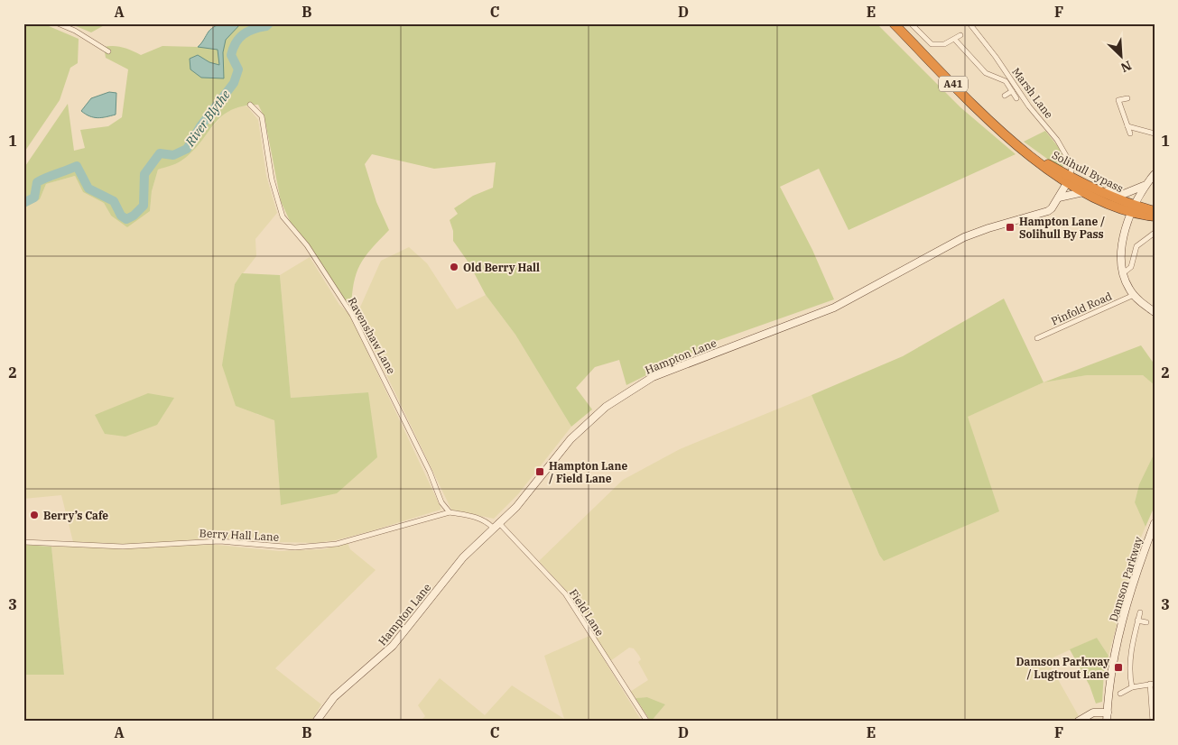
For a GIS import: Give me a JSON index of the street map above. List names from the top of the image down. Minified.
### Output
{"streets":{"highway":["A41","Solihull Bypass"],"main road":["Hampton Lane","Damson Parkway"],"street":["Marsh Lane","Pinfold Road","Ravenshaw Lane","Berry Hall Lane","Field Lane"]},"crossings":[["Marsh Lane","Solihull Bypass"],["Marsh Lane","Hampton Lane"],["Solihull Bypass","Hampton Lane"],["Ravenshaw Lane","Berry Hall Lane"],["Hampton Lane","Field Lane"]],"water":["River Blythe"],"places":{"transit":["Hampton Lane / Solihull By Pass","Hampton Lane / Field Lane","Damson Parkway / Lugtrout Lane"],"other":["Old Berry Hall","Berry’s Cafe"]},"north":"bottom right","grid":{"columns":["A","B","C","D","E","F"],"rows":["1","2","3"]}}
